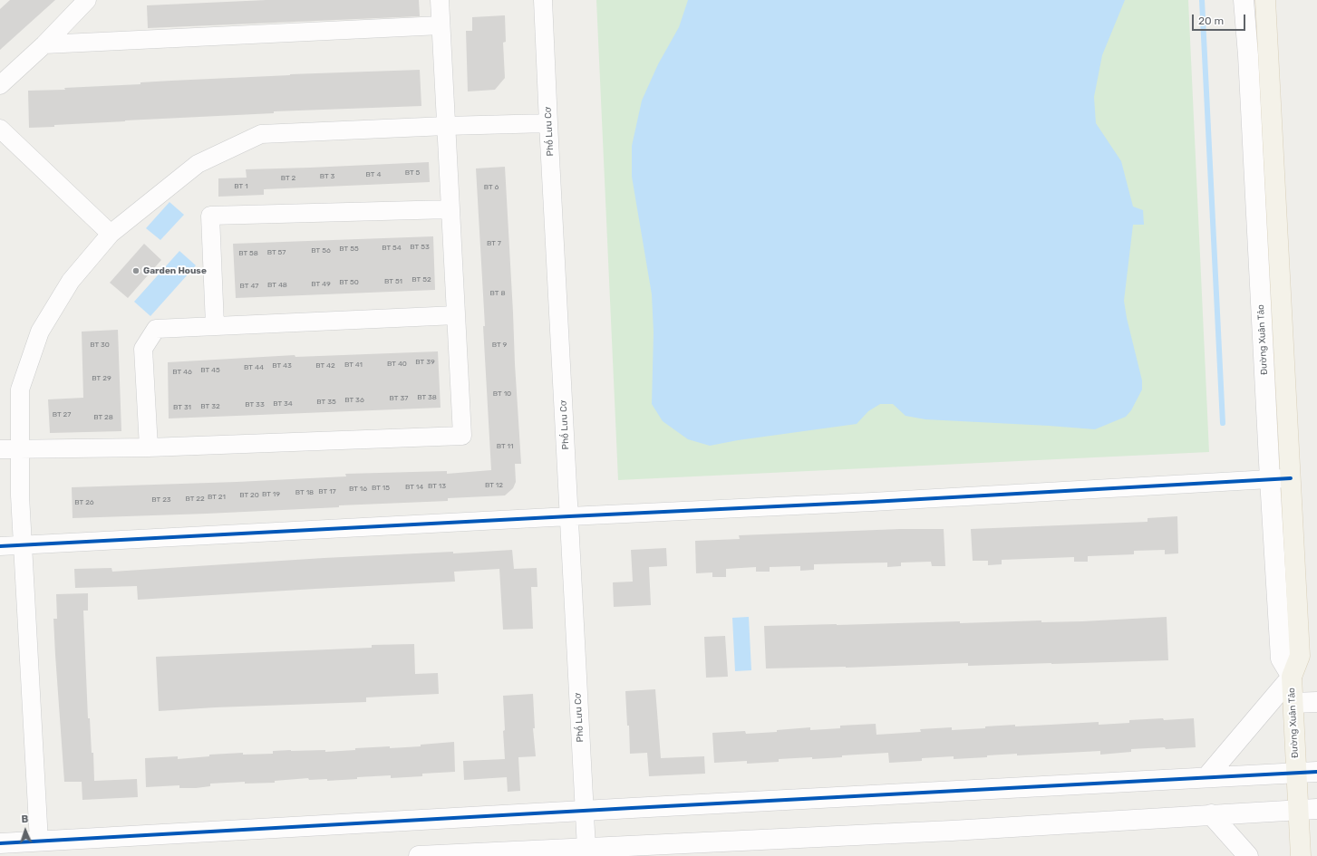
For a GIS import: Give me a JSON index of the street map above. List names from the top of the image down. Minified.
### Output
{"streets":{"main road":["Đường Xuân Tảo"],"street":["Phố Lưu Cơ"]},"places":["Garden House"],"house_numbers":["BT 5","BT 4","BT 3","BT 2","BT 1","BT 6","BT 7","BT 53","BT 54","BT 55","BT 56","BT 57","BT 58","BT 52","BT 51","BT 50","BT 49","BT 48","BT 47","BT 8","BT 30","BT 9","BT 39","BT 40","BT 41","BT 43","BT 42","BT 44","BT 45","BT 46","BT 29","BT 10","BT 38","BT 37","BT 36","BT 35","BT 34","BT 33","BT 32","BT 31","BT 27","BT 28","BT 11","BT 12","BT 13","BT 14","BT 15","BT 16","BT 17","BT 18","BT 19","BT 20","BT 21","BT 22","BT 23","BT 26"],"scale_bar":"20 m","north":"top"}
